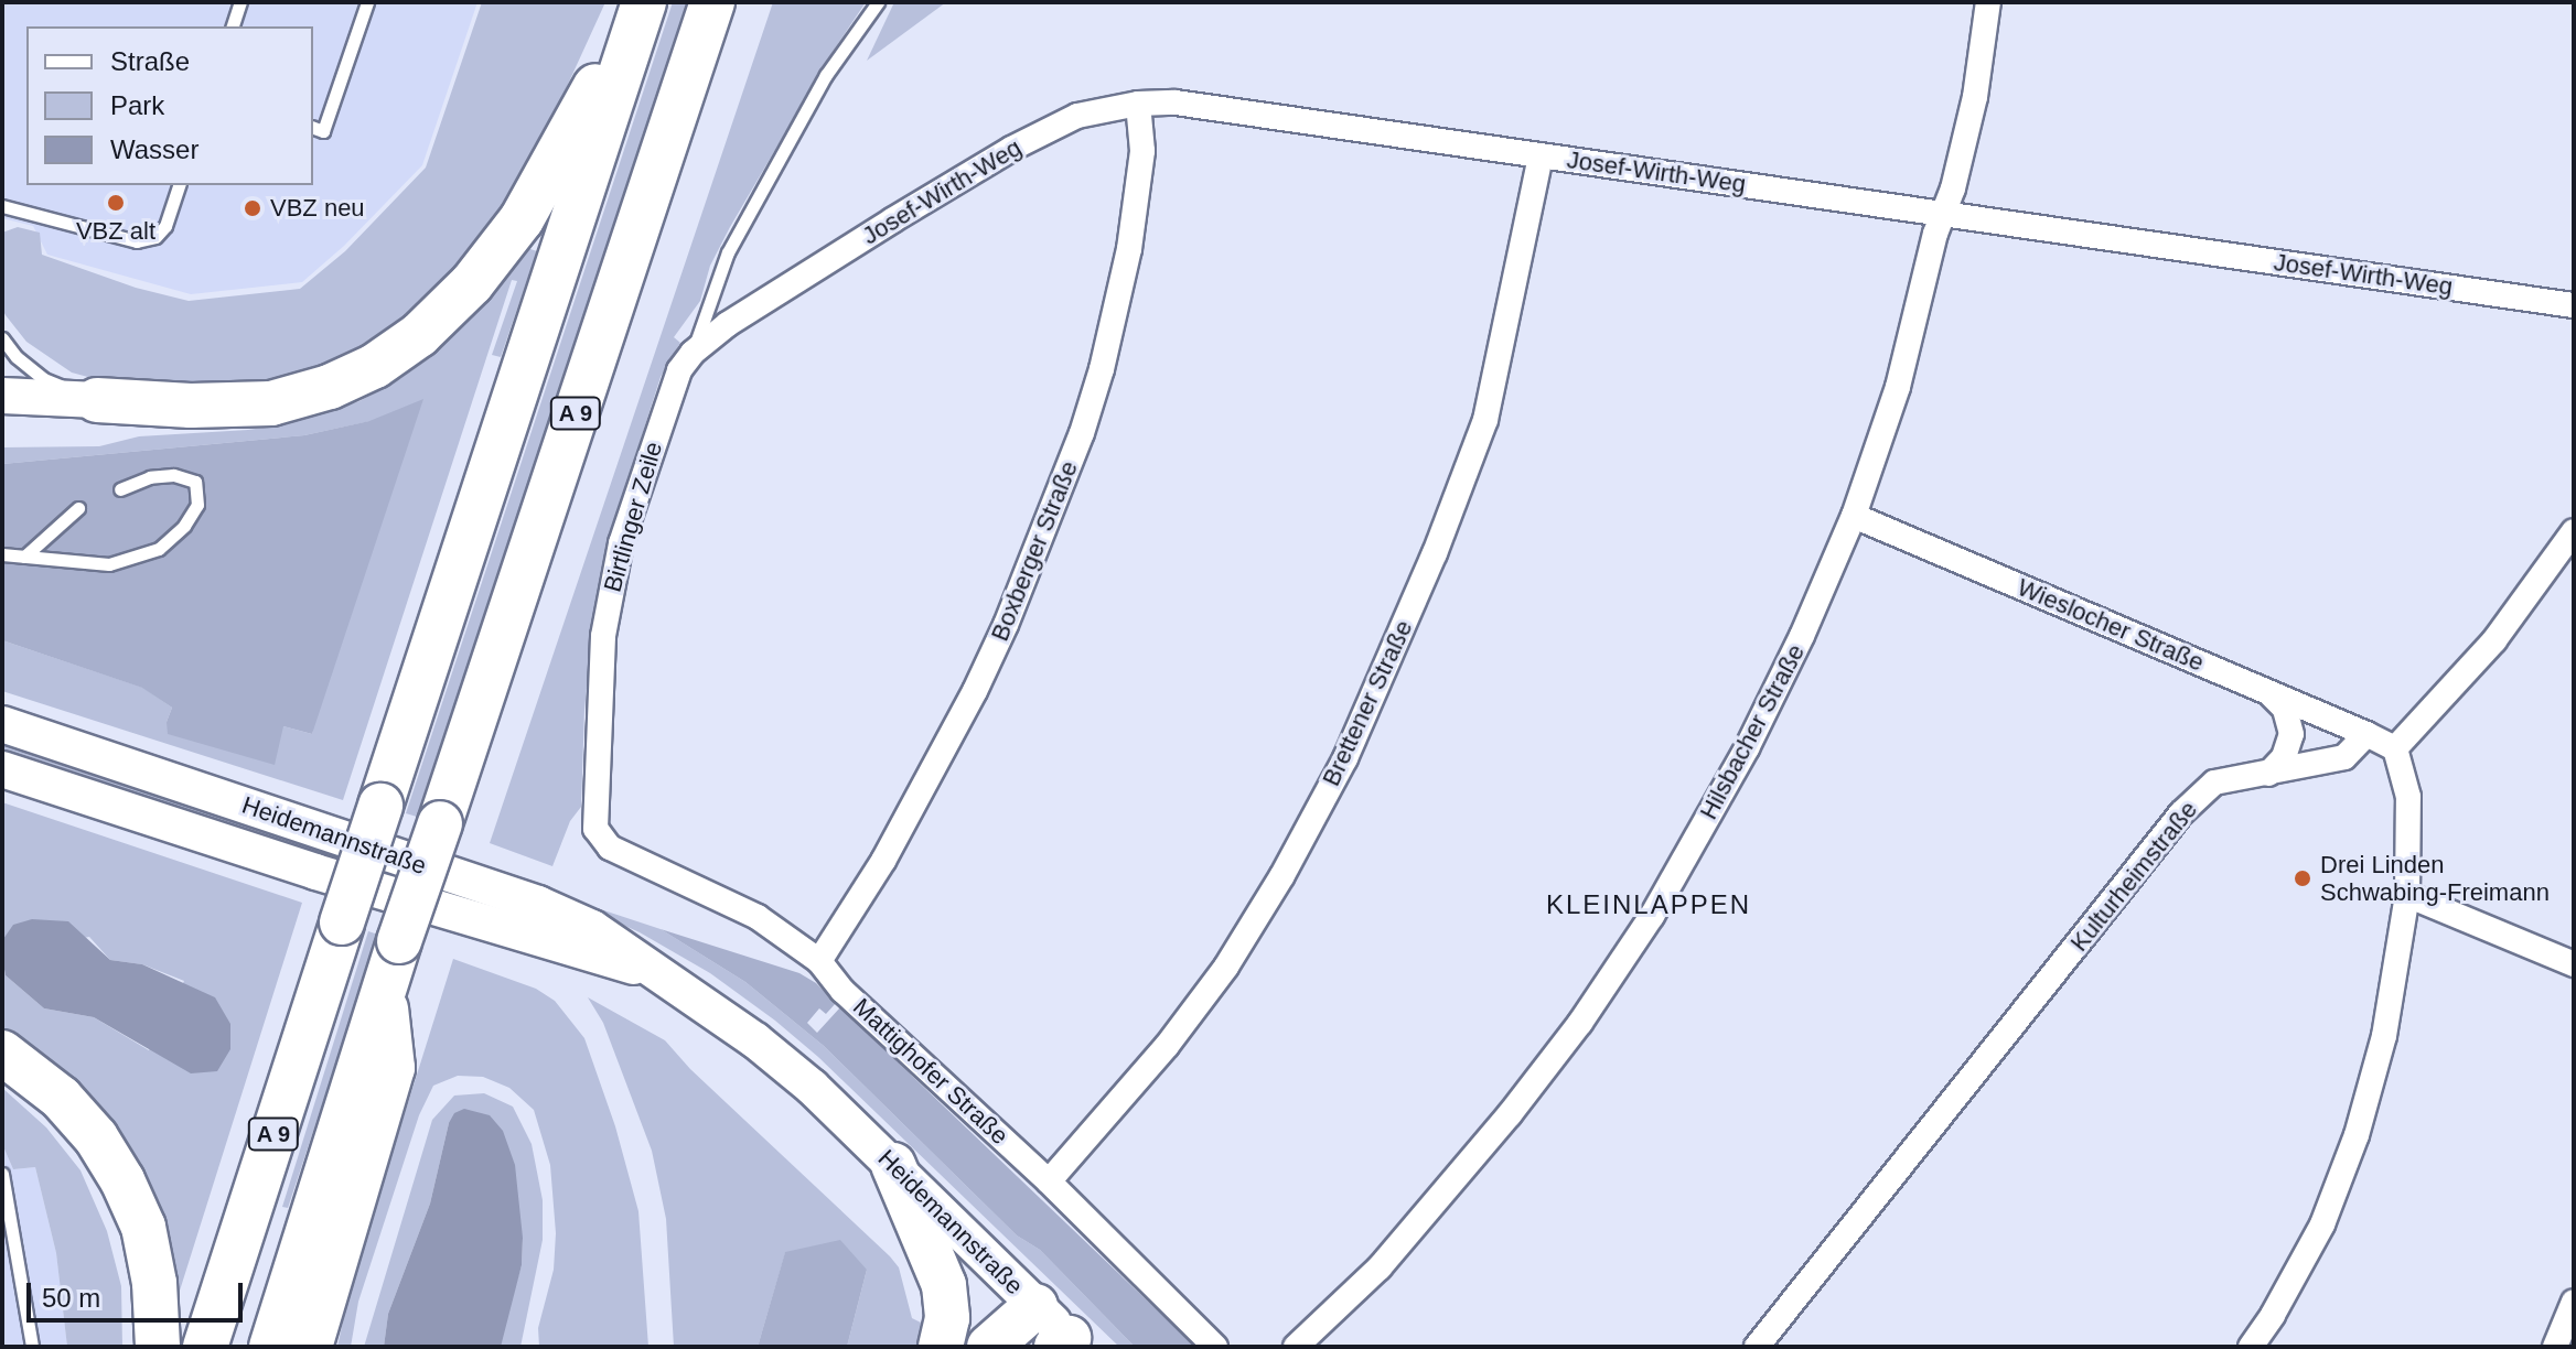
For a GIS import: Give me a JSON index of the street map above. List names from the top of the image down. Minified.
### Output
{"streets":{"highway":["A 9"],"main road":["Heidemannstraße"],"street":["Josef-Wirth-Weg","Birtlinger Zeile","Boxberger Straße","Wieslocher Straße","Brettener Straße","Hilsbacher Straße","Kulturheimstraße","Mattighofer Straße"]},"crossings":[["Josef-Wirth-Weg","Birtlinger Zeile"],["Josef-Wirth-Weg","Boxberger Straße"],["Josef-Wirth-Weg","Brettener Straße"],["Josef-Wirth-Weg","Hilsbacher Straße"],["Birtlinger Zeile","Mattighofer Straße"],["Boxberger Straße","Mattighofer Straße"],["Wieslocher Straße","Hilsbacher Straße"],["Wieslocher Straße","Kulturheimstraße"],["Brettener Straße","Mattighofer Straße"]],"districts":["KLEINLAPPEN"],"places":["VBZ alt","VBZ neu","Drei Linden Schwabing-Freimann"],"legend":["Straße","Park","Wasser"],"scale_bar":"50 m"}
